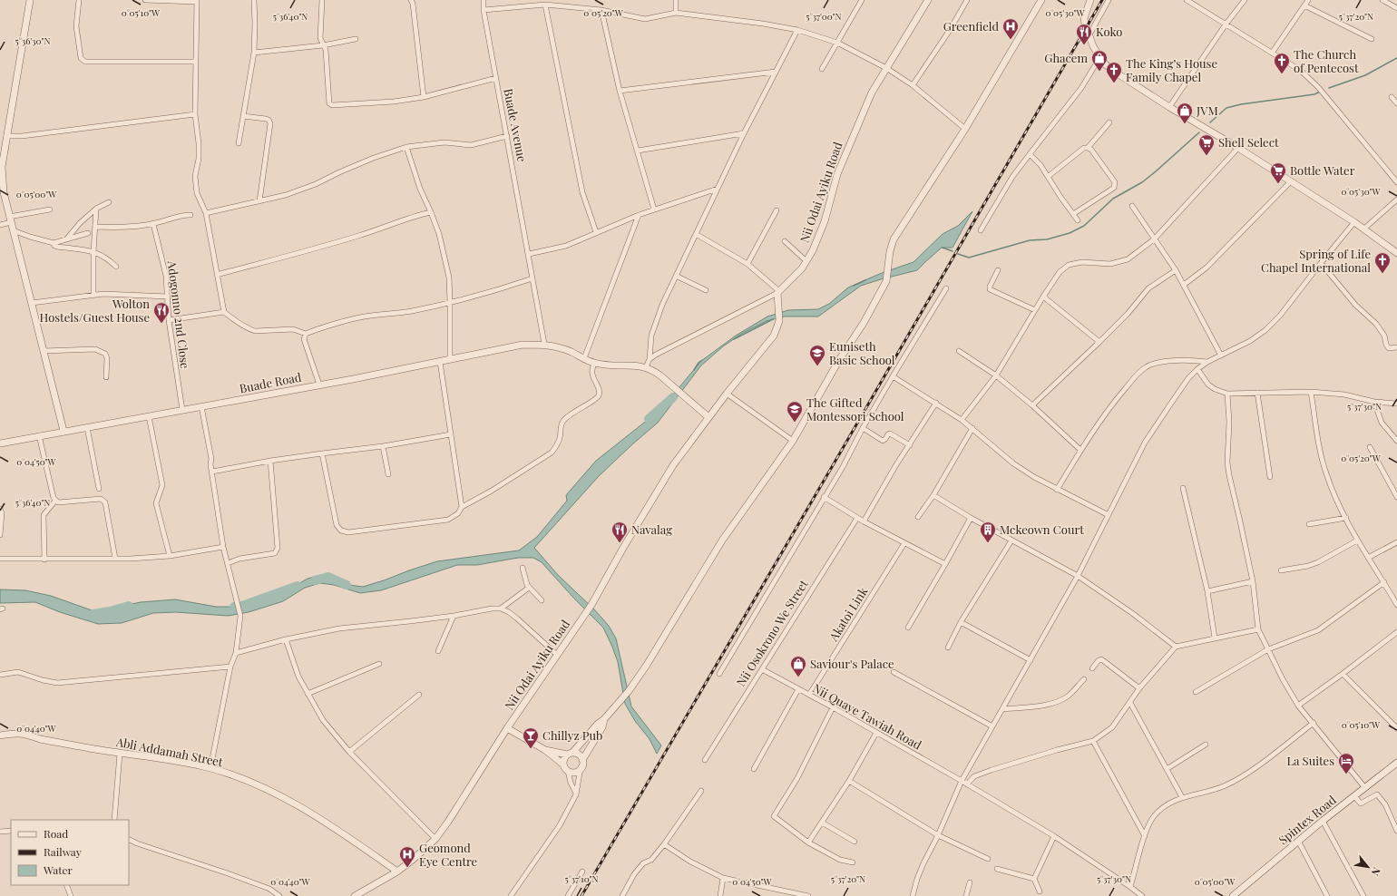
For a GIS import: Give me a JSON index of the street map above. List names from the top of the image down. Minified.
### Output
{"streets":{"street":["Buade Avenue","Nii Odai Ayiku Road","Adogonno 2nd Close","Buade Road","Akatoi Link","Nii Osokrono We Street","Nii Quaye Tawiah Road","Abli Addamah Street","Spintex Road"]},"crossings":[["Buade Avenue","Buade Road"],["Nii Odai Ayiku Road","Abli Addamah Street"],["Adogonno 2nd Close","Buade Road"],["Akatoi Link","Nii Quaye Tawiah Road"],["Nii Osokrono We Street","Nii Quaye Tawiah Road"]],"places":{"hospital":["Greenfield","Geomond Eye Centre"],"restaurant":["Koko","Wolton Hostels/Guest House","Navalag"],"shop":["Ghacem","JVM","Saviour's Palace"],"church":["The Church of Pentecost","The King’s House Family Chapel","Spring of Life Chapel International"],"supermarket":["Shell Select","Bottle Water"],"school or university":["Euniseth Basic School","The Gifted Montessori School"],"building":["Mckeown Court"],"bar":["Chillyz Pub"],"hotel":["La Suites"]},"legend":["Road","Railway","Water"],"north":"bottom right","coordinates":["0°05'10\"W","0°05'20\"W","0°05'30\"W","5°36'40\"N","5°37'00\"N","5°37'20\"N","5°36'30\"N","0°05'00\"W","5°37'30\"N","0°04'50\"W","0°04'40\"W","5°37'10\"N"]}
